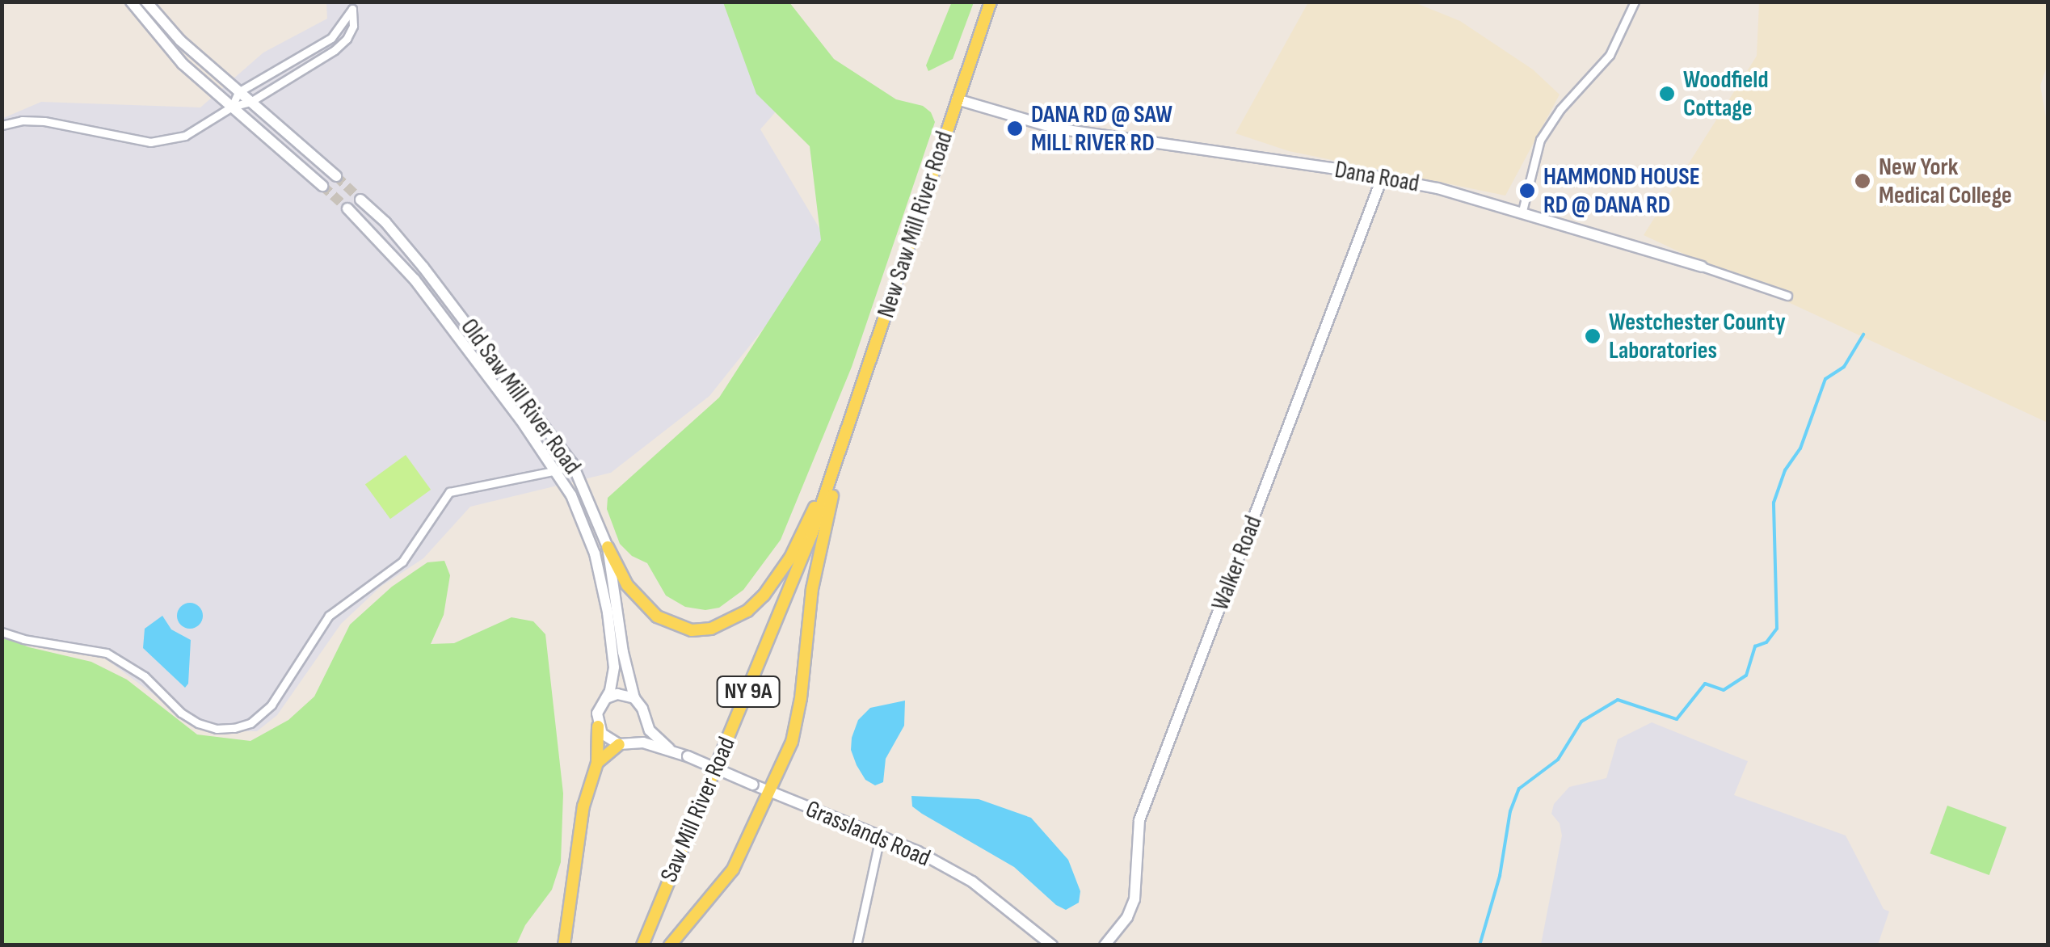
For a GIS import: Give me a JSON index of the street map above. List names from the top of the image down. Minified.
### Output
{"streets":{"main road":["New Saw Mill River Road","NY 9A","Saw Mill River Road"],"street":["Dana Road","Old Saw Mill River Road","Walker Road","Grasslands Road"]},"crossings":[["Dana Road","New Saw Mill River Road"],["Dana Road","Walker Road"],["New Saw Mill River Road","Saw Mill River Road"],["Old Saw Mill River Road","Grasslands Road"]],"places":["Woodfield Cottage","DANA RD @ SAW MILL RIVER RD","New York Medical College","HAMMOND HOUSE RD @ DANA RD","Westchester County Laboratories"]}
